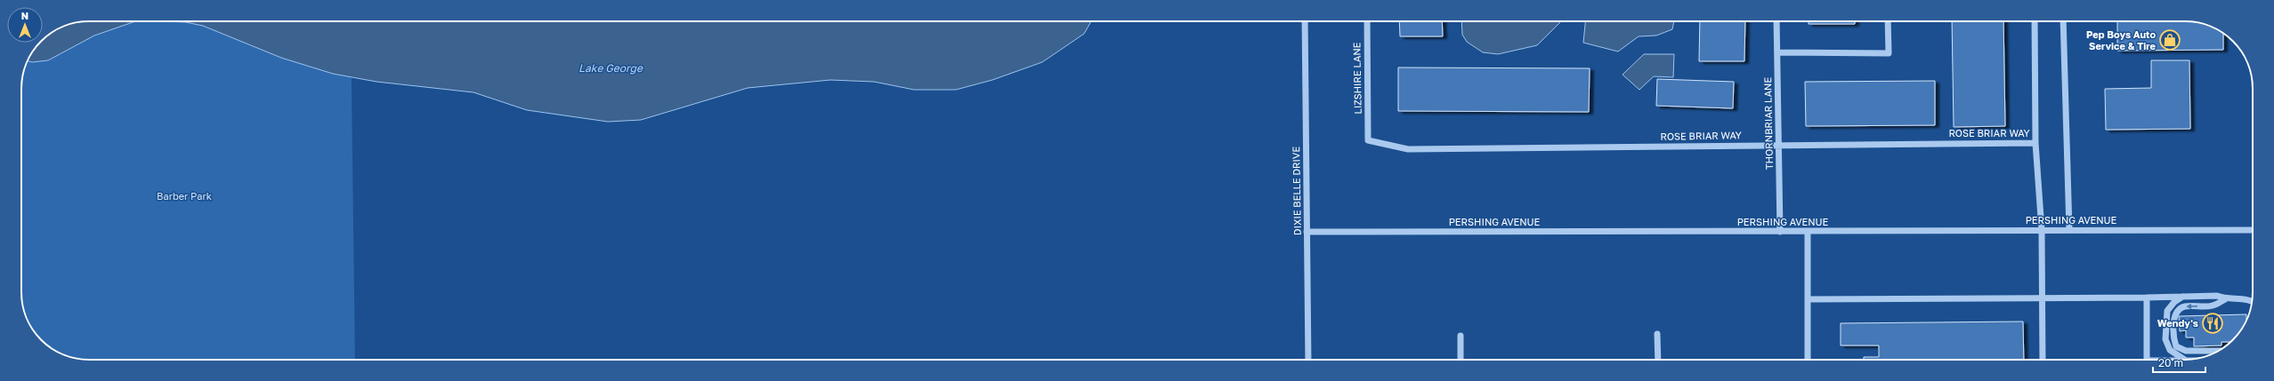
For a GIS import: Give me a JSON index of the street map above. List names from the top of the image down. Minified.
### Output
{"streets":{"street":["LIZSHIRE LANE","THORNBRIAR LANE","ROSE BRIAR WAY","DIXIE BELLE DRIVE","PERSHING AVENUE"]},"crossings":[["LIZSHIRE LANE","ROSE BRIAR WAY"],["THORNBRIAR LANE","ROSE BRIAR WAY"],["THORNBRIAR LANE","PERSHING AVENUE"],["DIXIE BELLE DRIVE","PERSHING AVENUE"]],"water":["Lake George"],"parks":["Barber Park"],"places":{"shop":["Pep Boys Auto Service & Tire"],"restaurant":["Wendy's"]},"scale_bar":"20 m","north":"top"}
